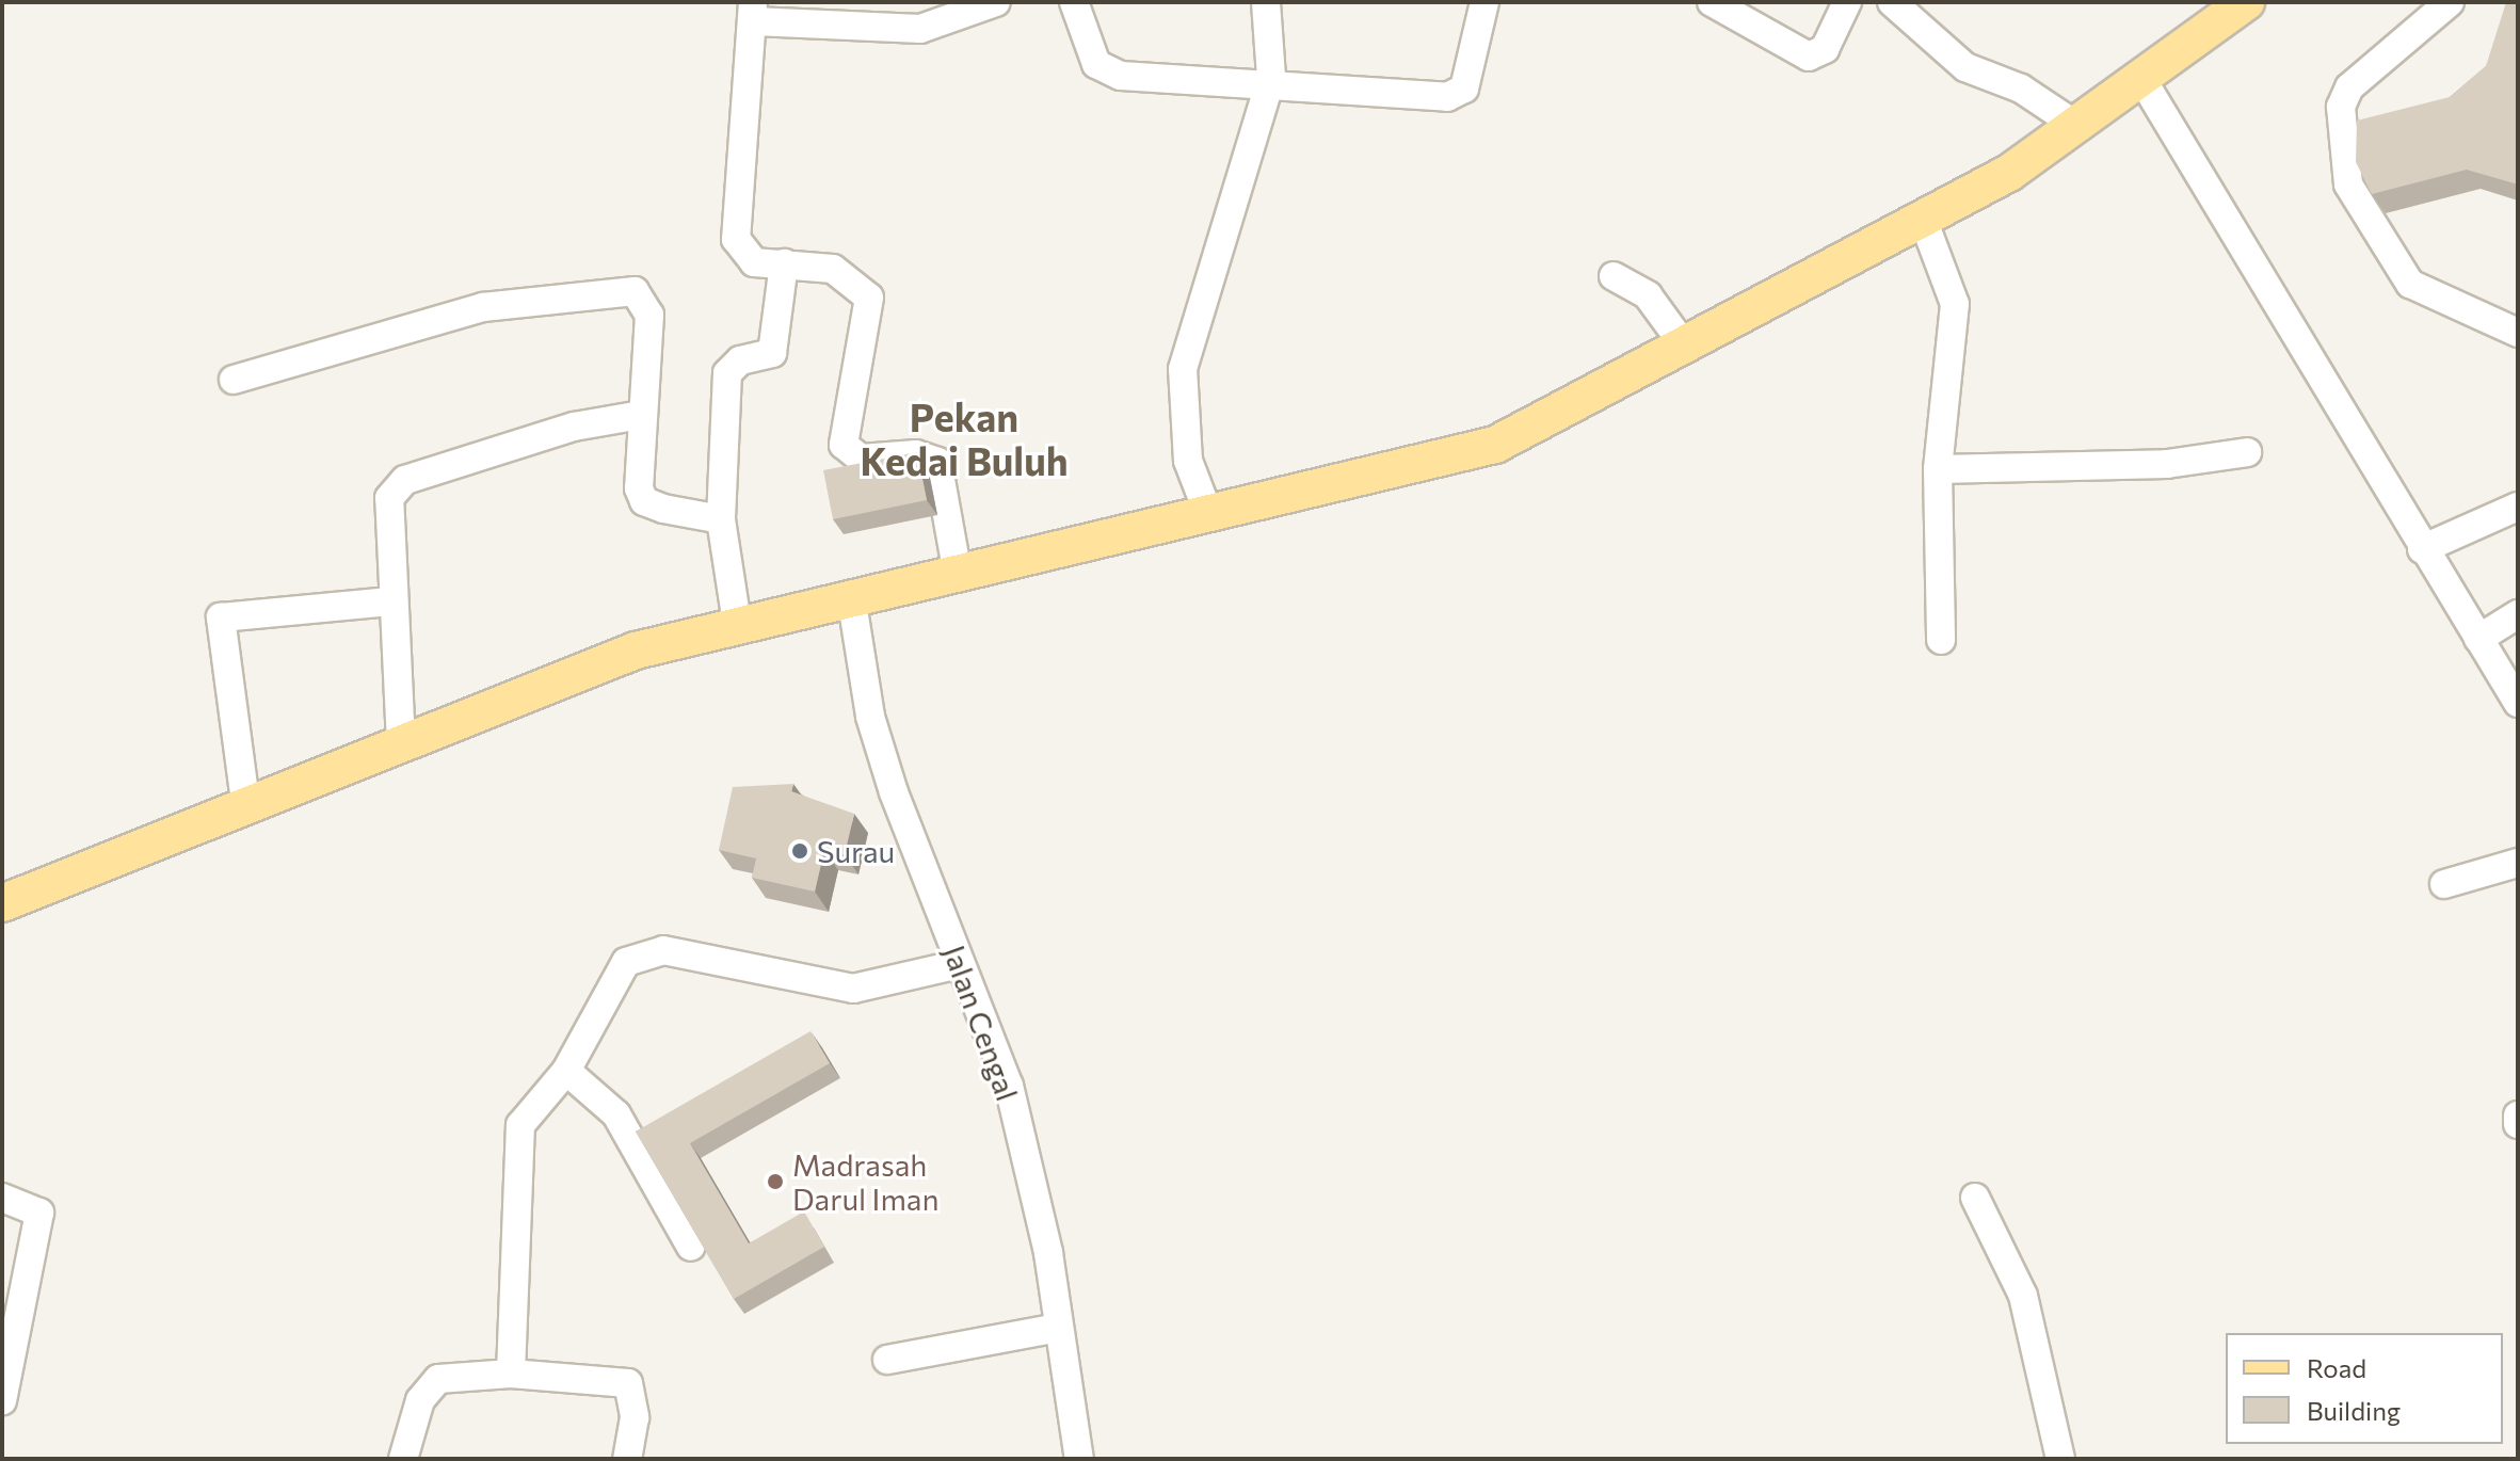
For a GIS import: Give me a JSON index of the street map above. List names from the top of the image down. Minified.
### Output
{"streets":{"street":["Jalan Cengal"]},"districts":["Pekan Kedai Buluh"],"places":["Surau","Madrasah Darul Iman"],"legend":["Road","Building"]}
